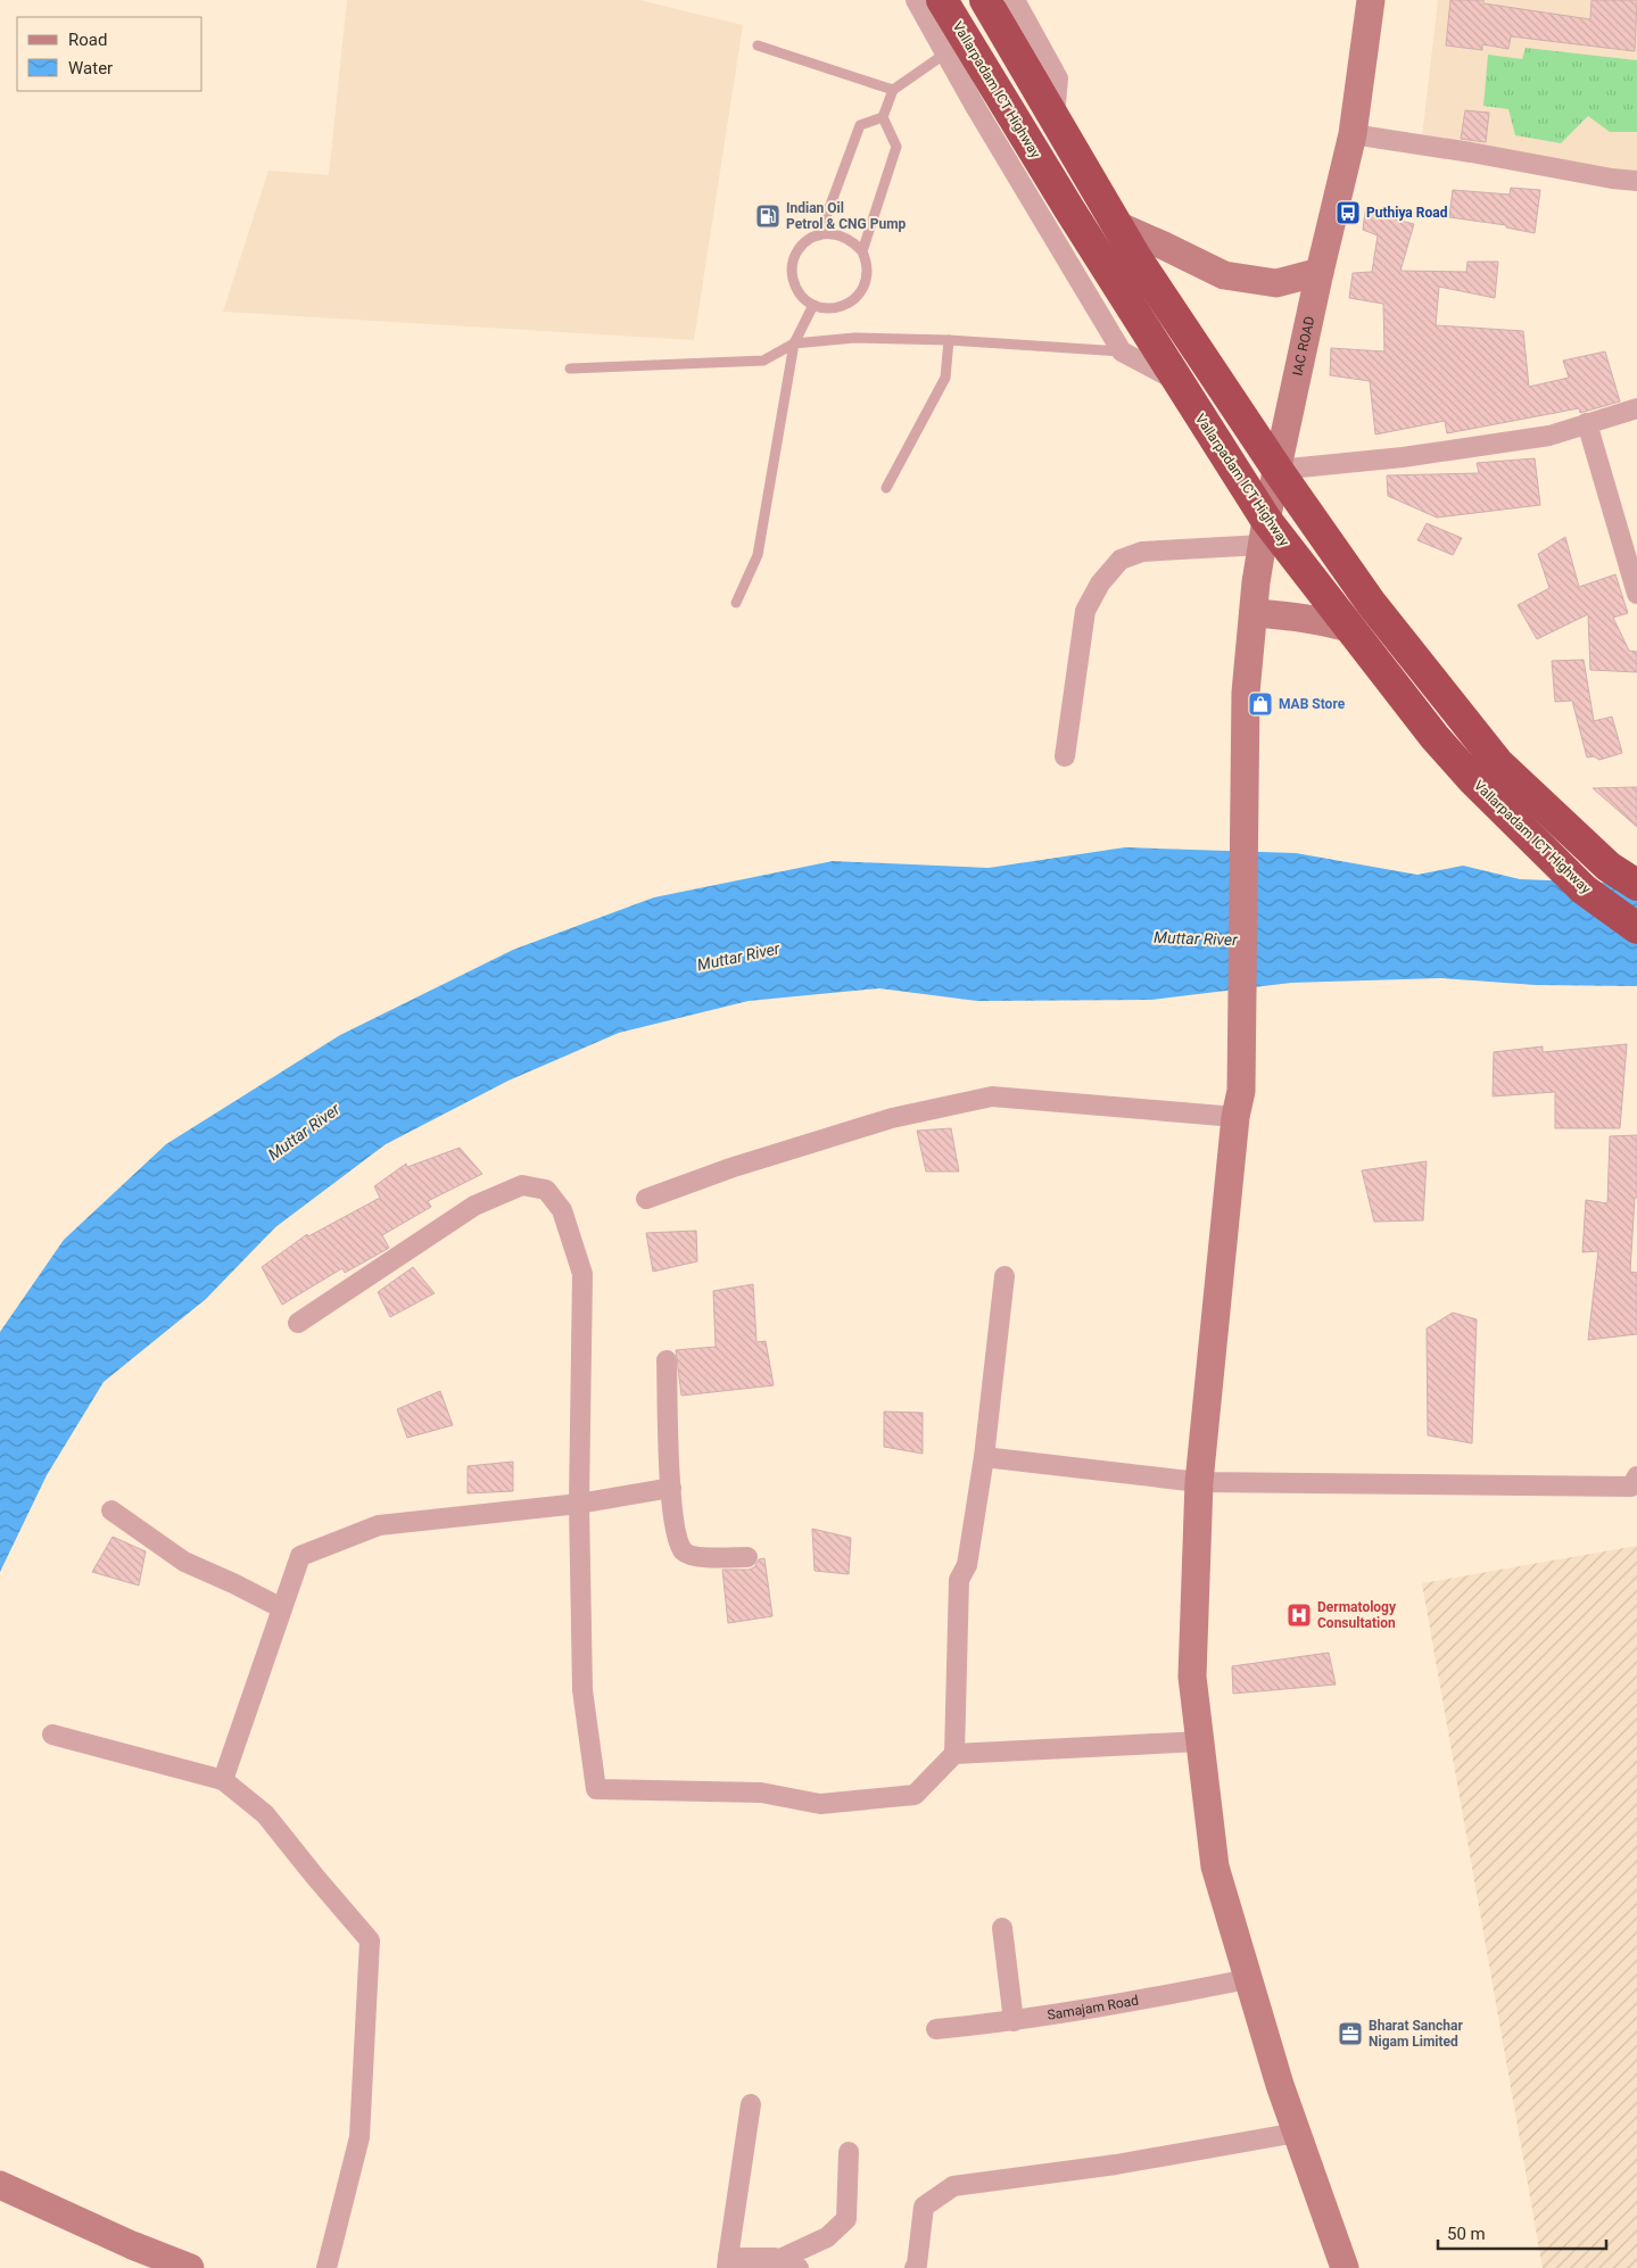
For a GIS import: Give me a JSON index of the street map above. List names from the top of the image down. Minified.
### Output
{"streets":{"highway":["Vallarpadam ICT Highway"],"main road":["IAC ROAD"],"street":["Samajam Road"]},"crossings":[["Vallarpadam ICT Highway","IAC ROAD"],["IAC ROAD","Samajam Road"]],"water":["Muttar River"],"places":{"bus stop":["Puthiya Road"],"fuel station":["Indian Oil Petrol & CNG Pump"],"shop":["MAB Store"],"hospital":["Dermatology Consultation"],"office":["Bharat Sanchar Nigam Limited"]},"legend":["Road","Water"],"scale_bar":"50 m"}
